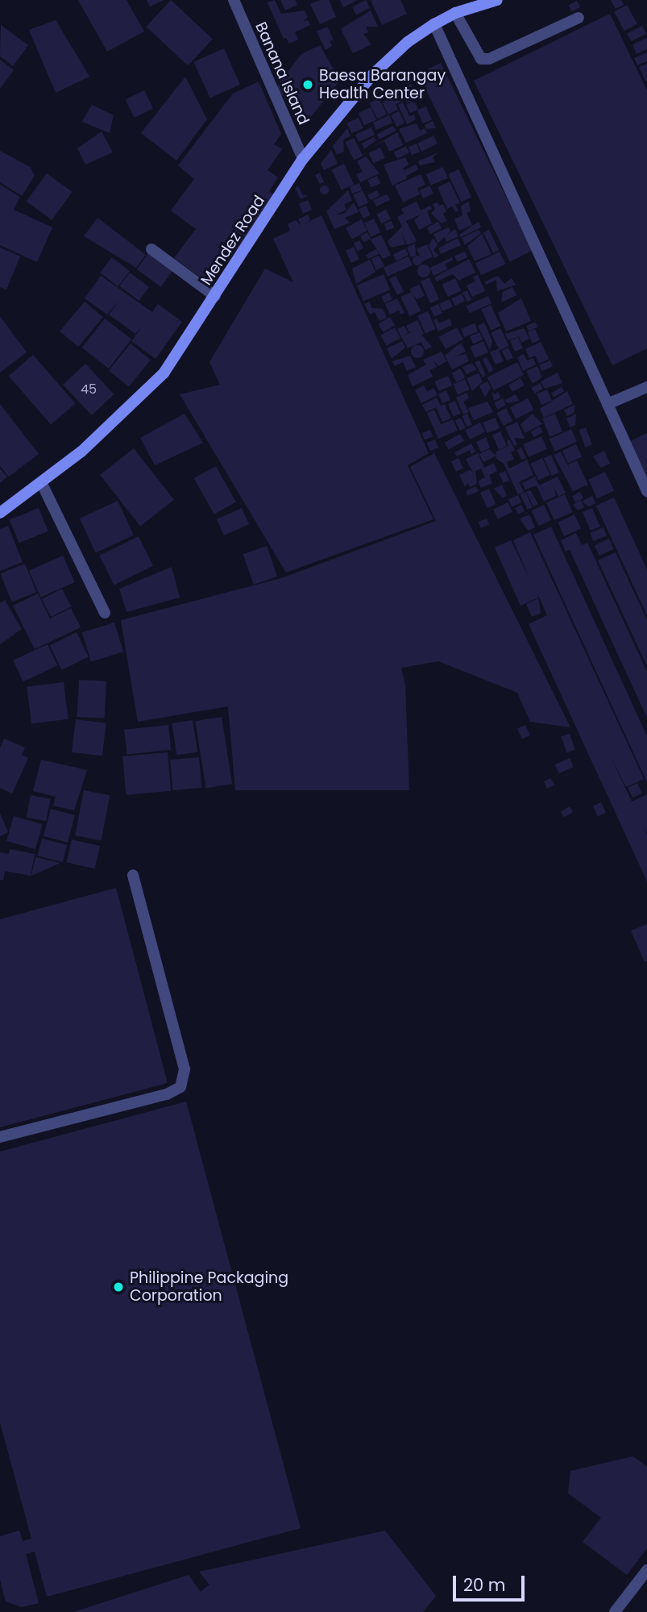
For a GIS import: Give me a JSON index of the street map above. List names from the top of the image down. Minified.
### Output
{"streets":{"street":["Banana Island","Mendez Road"]},"crossings":[["Banana Island","Mendez Road"]],"places":["Baesa Barangay Health Center","Philippine Packaging Corporation"],"house_numbers":["45"],"scale_bar":"20 m"}
